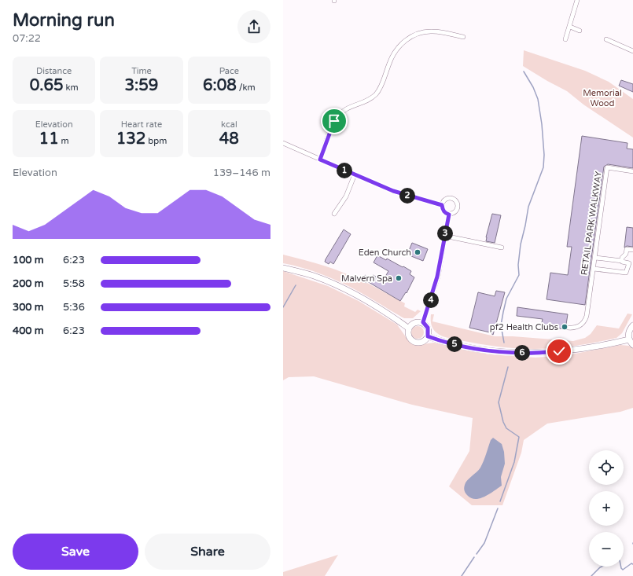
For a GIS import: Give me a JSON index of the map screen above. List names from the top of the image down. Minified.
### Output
{"streets":{"street":["RETAIL PARK WALKWAY"]},"parks":["Memorial Wood"],"places":["Eden Church","Malvern Spa","pf2 Health Clubs"],"page":{"heading":["Morning run","07:22"],"stats":[["Distance","0.65 km"],["Time","3:59"],["Pace","6:08 /km"],["Elevation","11 m"],["Heart rate","132 bpm"],["kcal","48"]],"chart":["Elevation","139–146 m"],"pins":["1","2","3","4","5","6"],"list":[{"name":"100 m","note":"6:23"},{"name":"200 m","note":"5:58"},{"name":"300 m","note":"5:36"},{"name":"400 m","note":"6:23"}],"map_buttons":["+","−"],"buttons":["Save","Share"]}}
